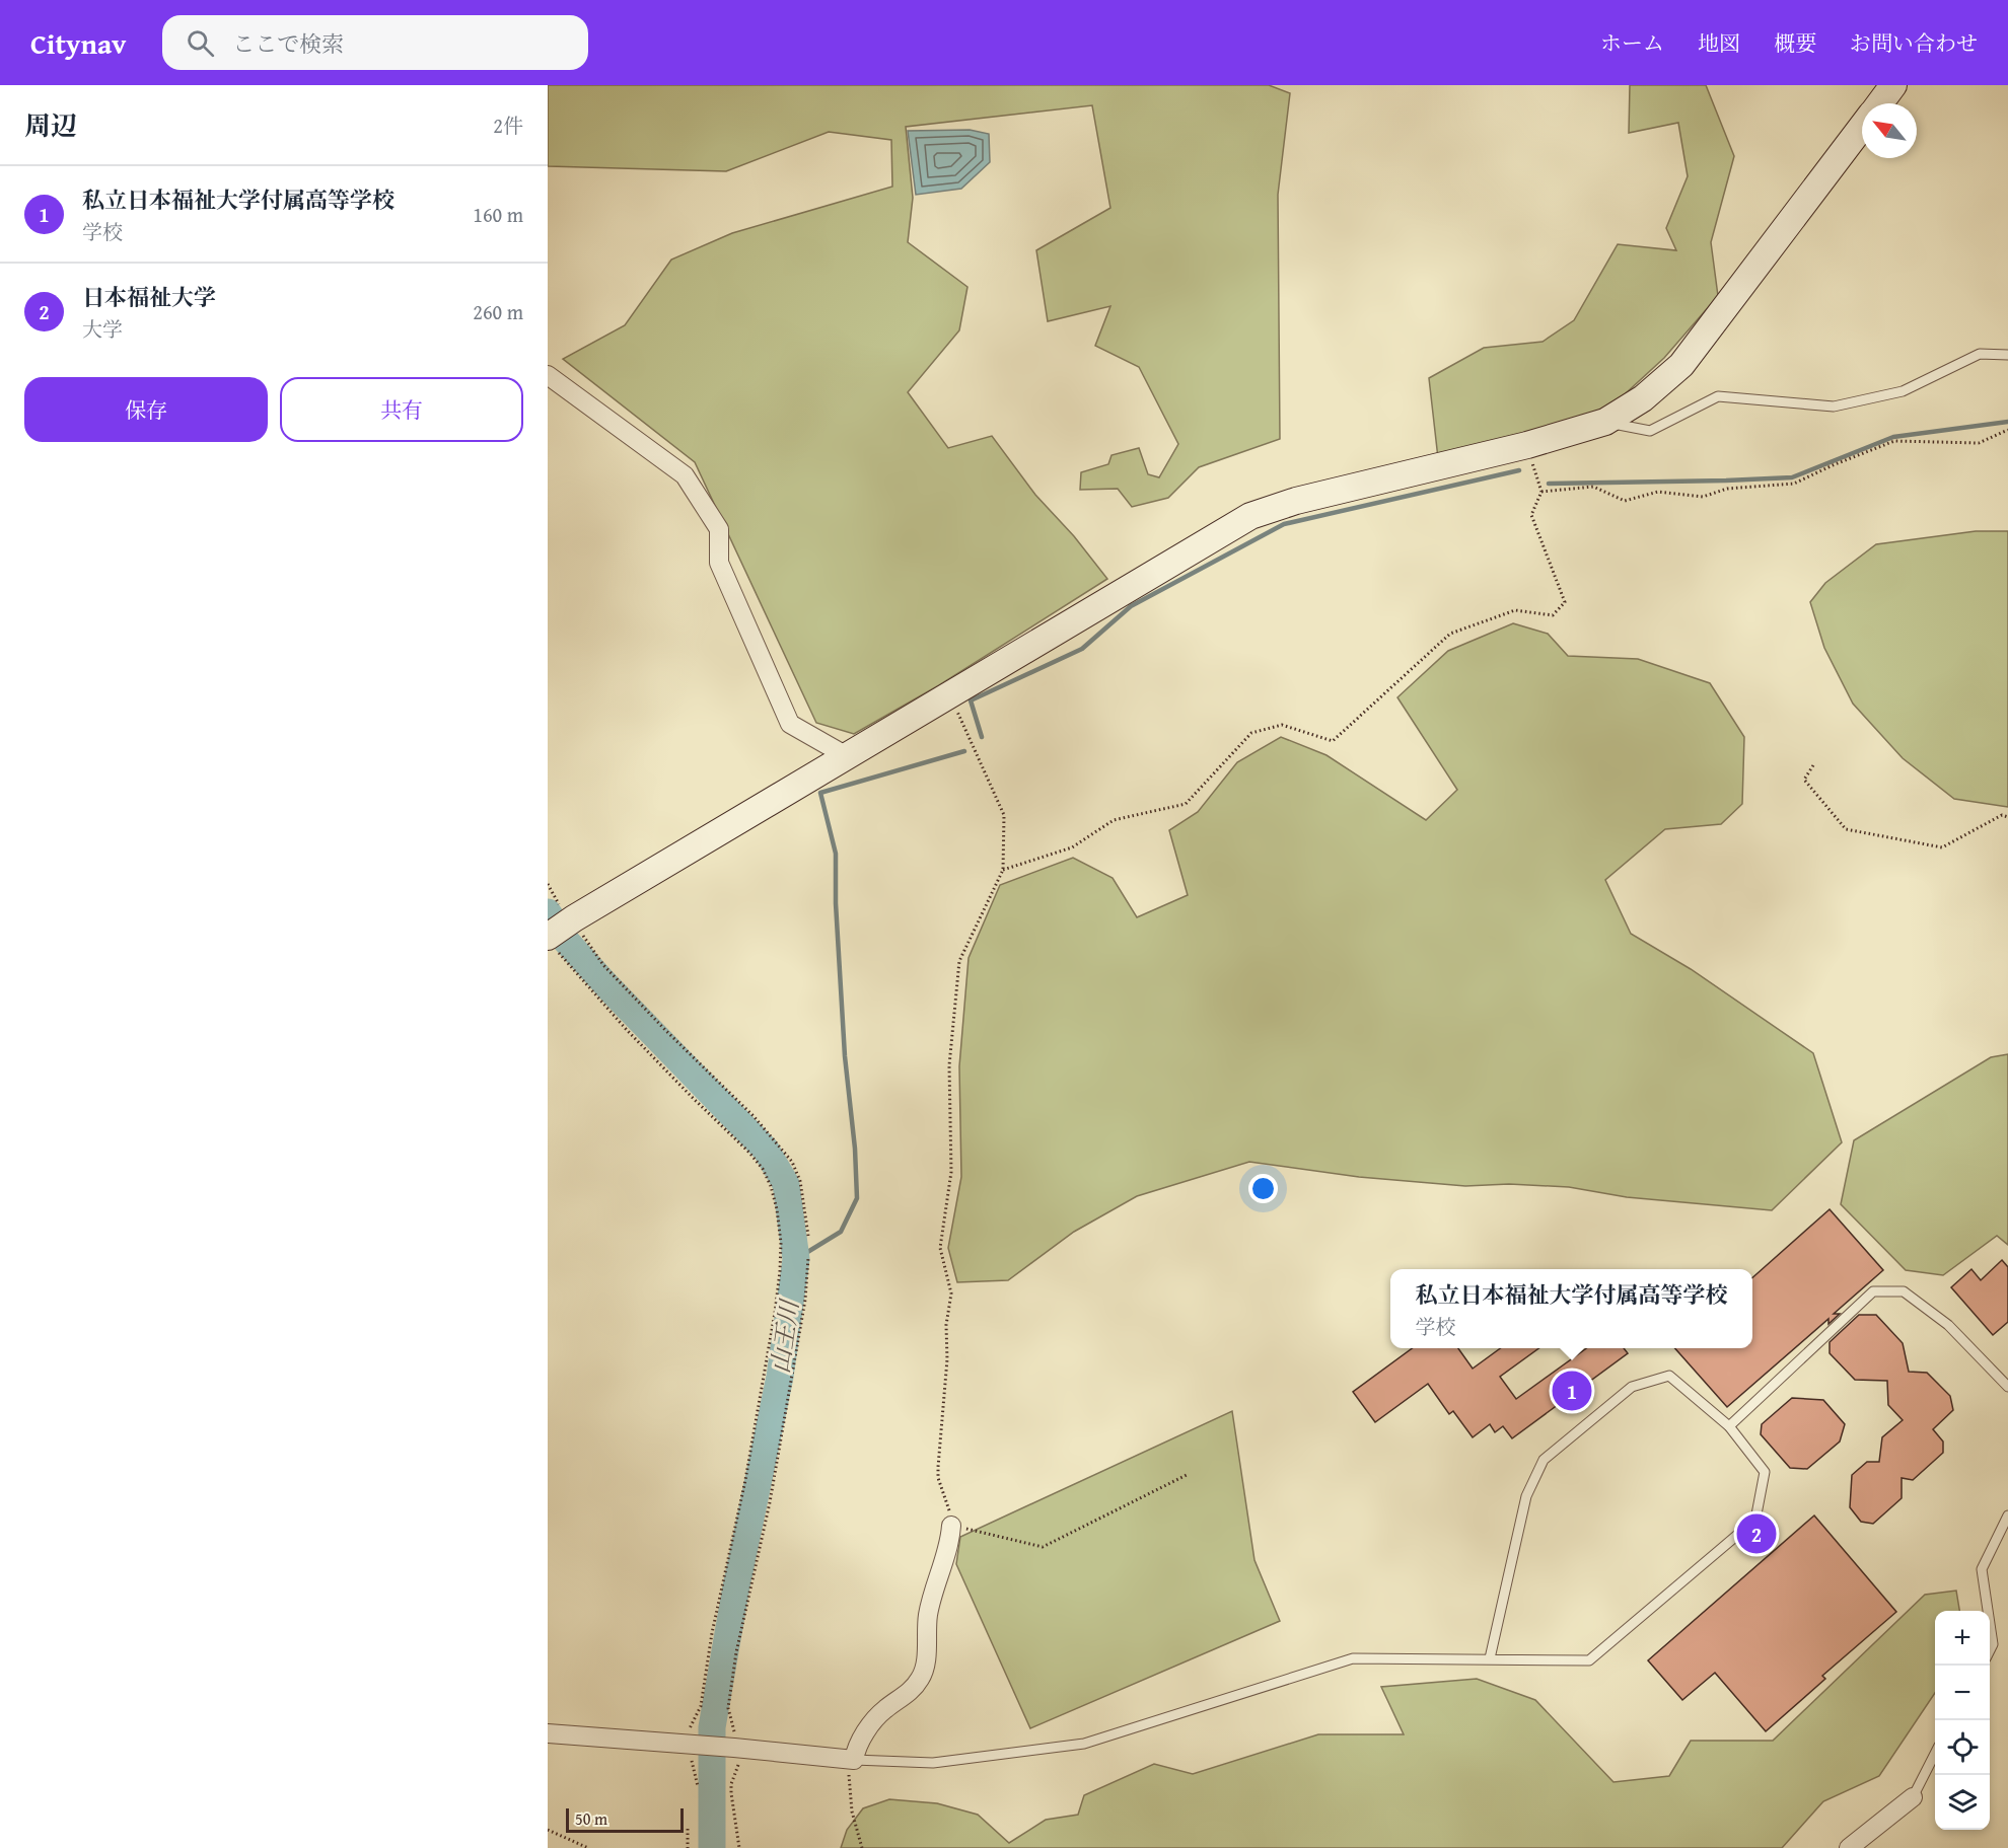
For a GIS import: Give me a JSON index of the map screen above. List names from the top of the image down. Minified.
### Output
{"water":["山王川"],"scale_bar":"50 m","north":"top left","page":{"header":"Citynav","search":"ここで検索","nav":["ホーム","地図","概要","お問い合わせ"],"heading":["周辺","2件"],"list":[{"mark":"1","name":"私立日本福祉大学付属高等学校","note":"学校","value":"160 m"},{"mark":"2","name":"日本福祉大学","note":"大学","value":"260 m"}],"buttons":["保存","共有"],"popup":["私立日本福祉大学付属高等学校","学校"],"pins":["1","2"],"map_buttons":["+","−"],"scale":"50 m"}}
